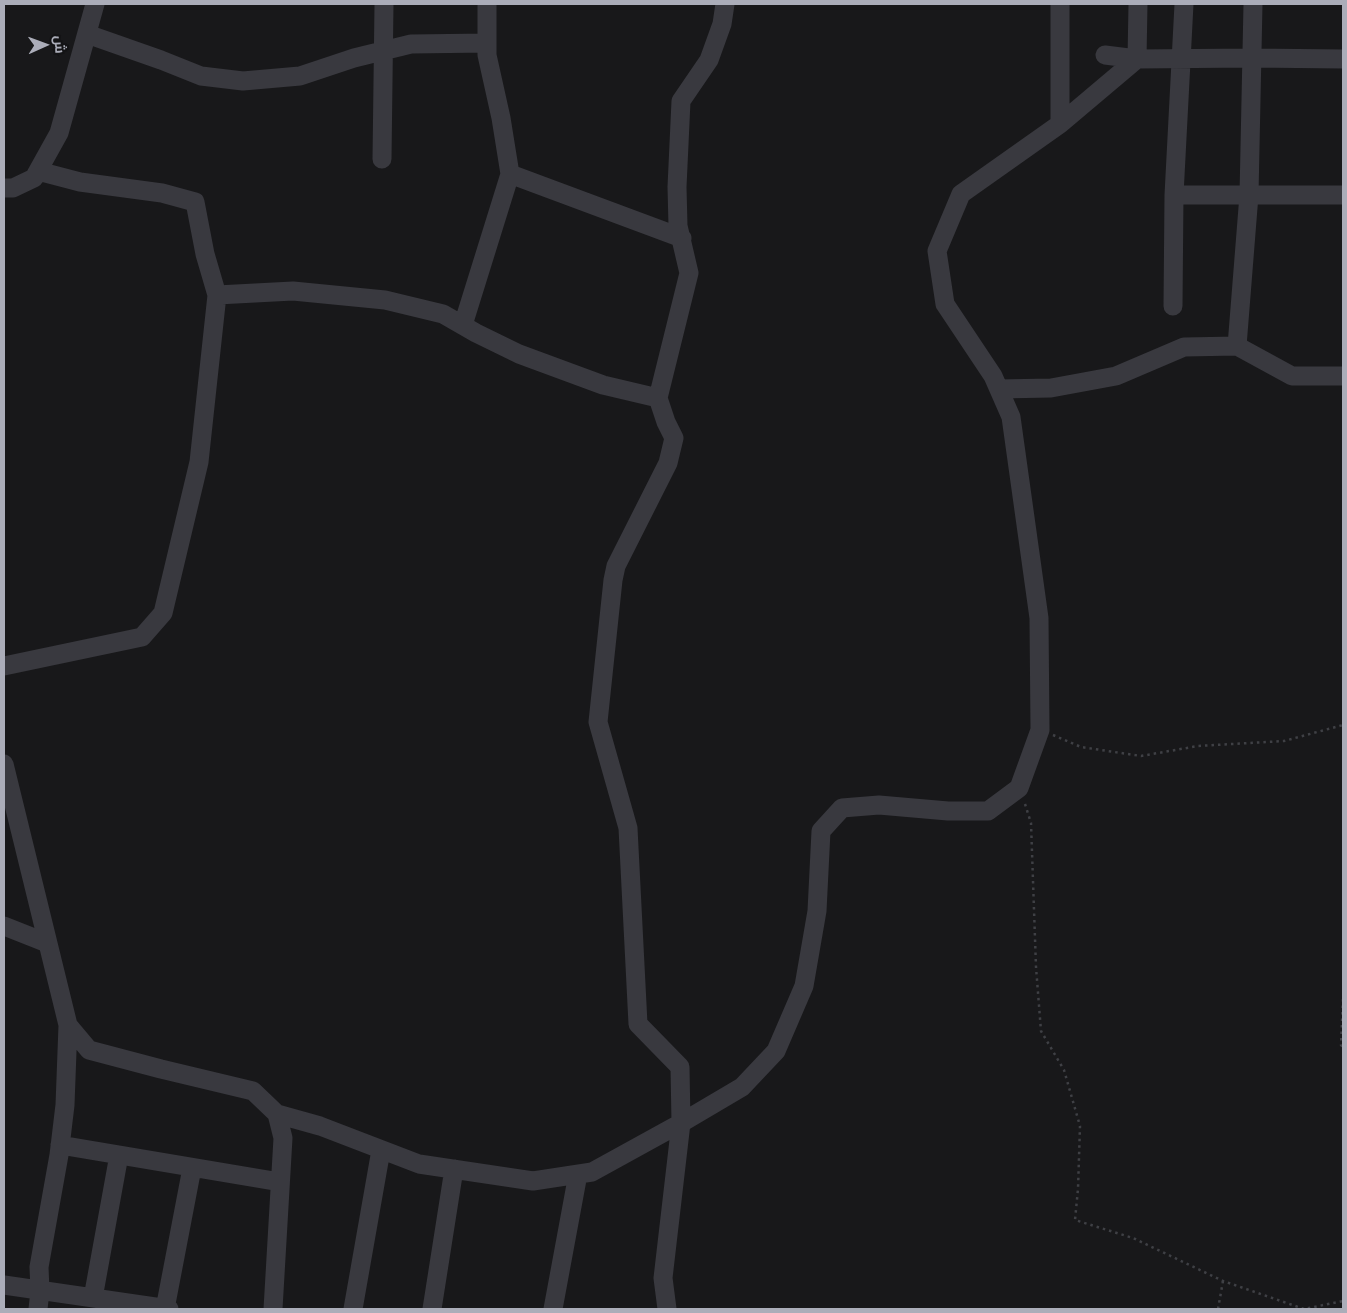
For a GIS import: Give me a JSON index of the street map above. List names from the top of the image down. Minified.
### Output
{"north":"right"}
